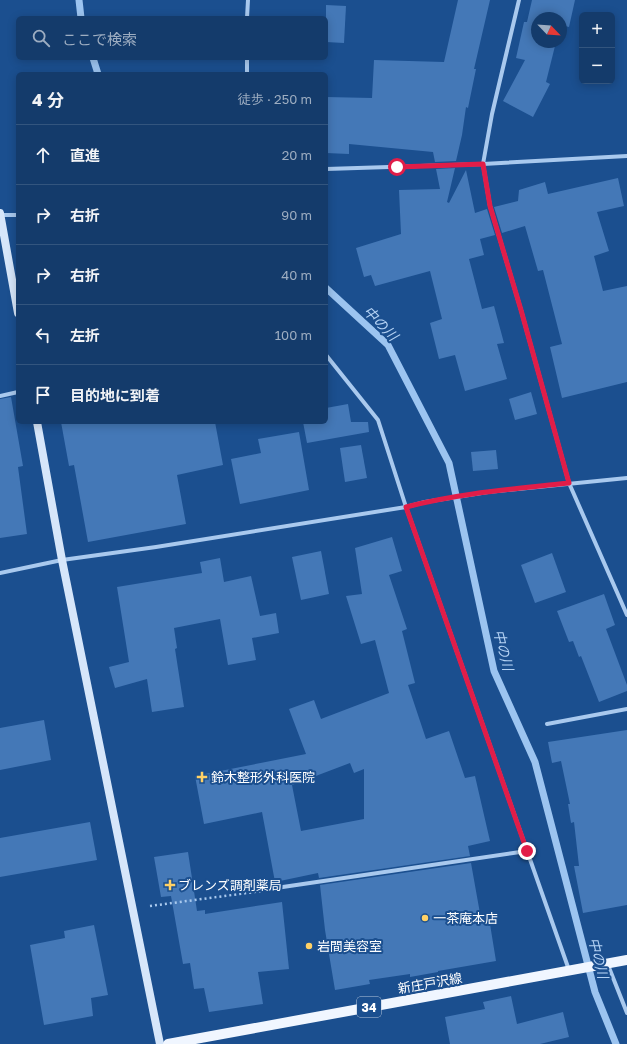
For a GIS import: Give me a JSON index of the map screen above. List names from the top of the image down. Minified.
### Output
{"streets":{"main road":["新庄戸沢線","34"]},"water":["中の川"],"places":{"health":["鈴木整形外科医院","ブレンズ調剤薬局"],"other":["一茶庵本店","岩間美容室"]},"north":"bottom right","page":{"map_buttons":["+","−"],"search":"ここで検索","heading":["4 分","徒歩 · 250 m"],"list":[["直進","20 m"],["右折","90 m"],["右折","40 m"],["左折","100 m"],"目的地に到着"]}}
